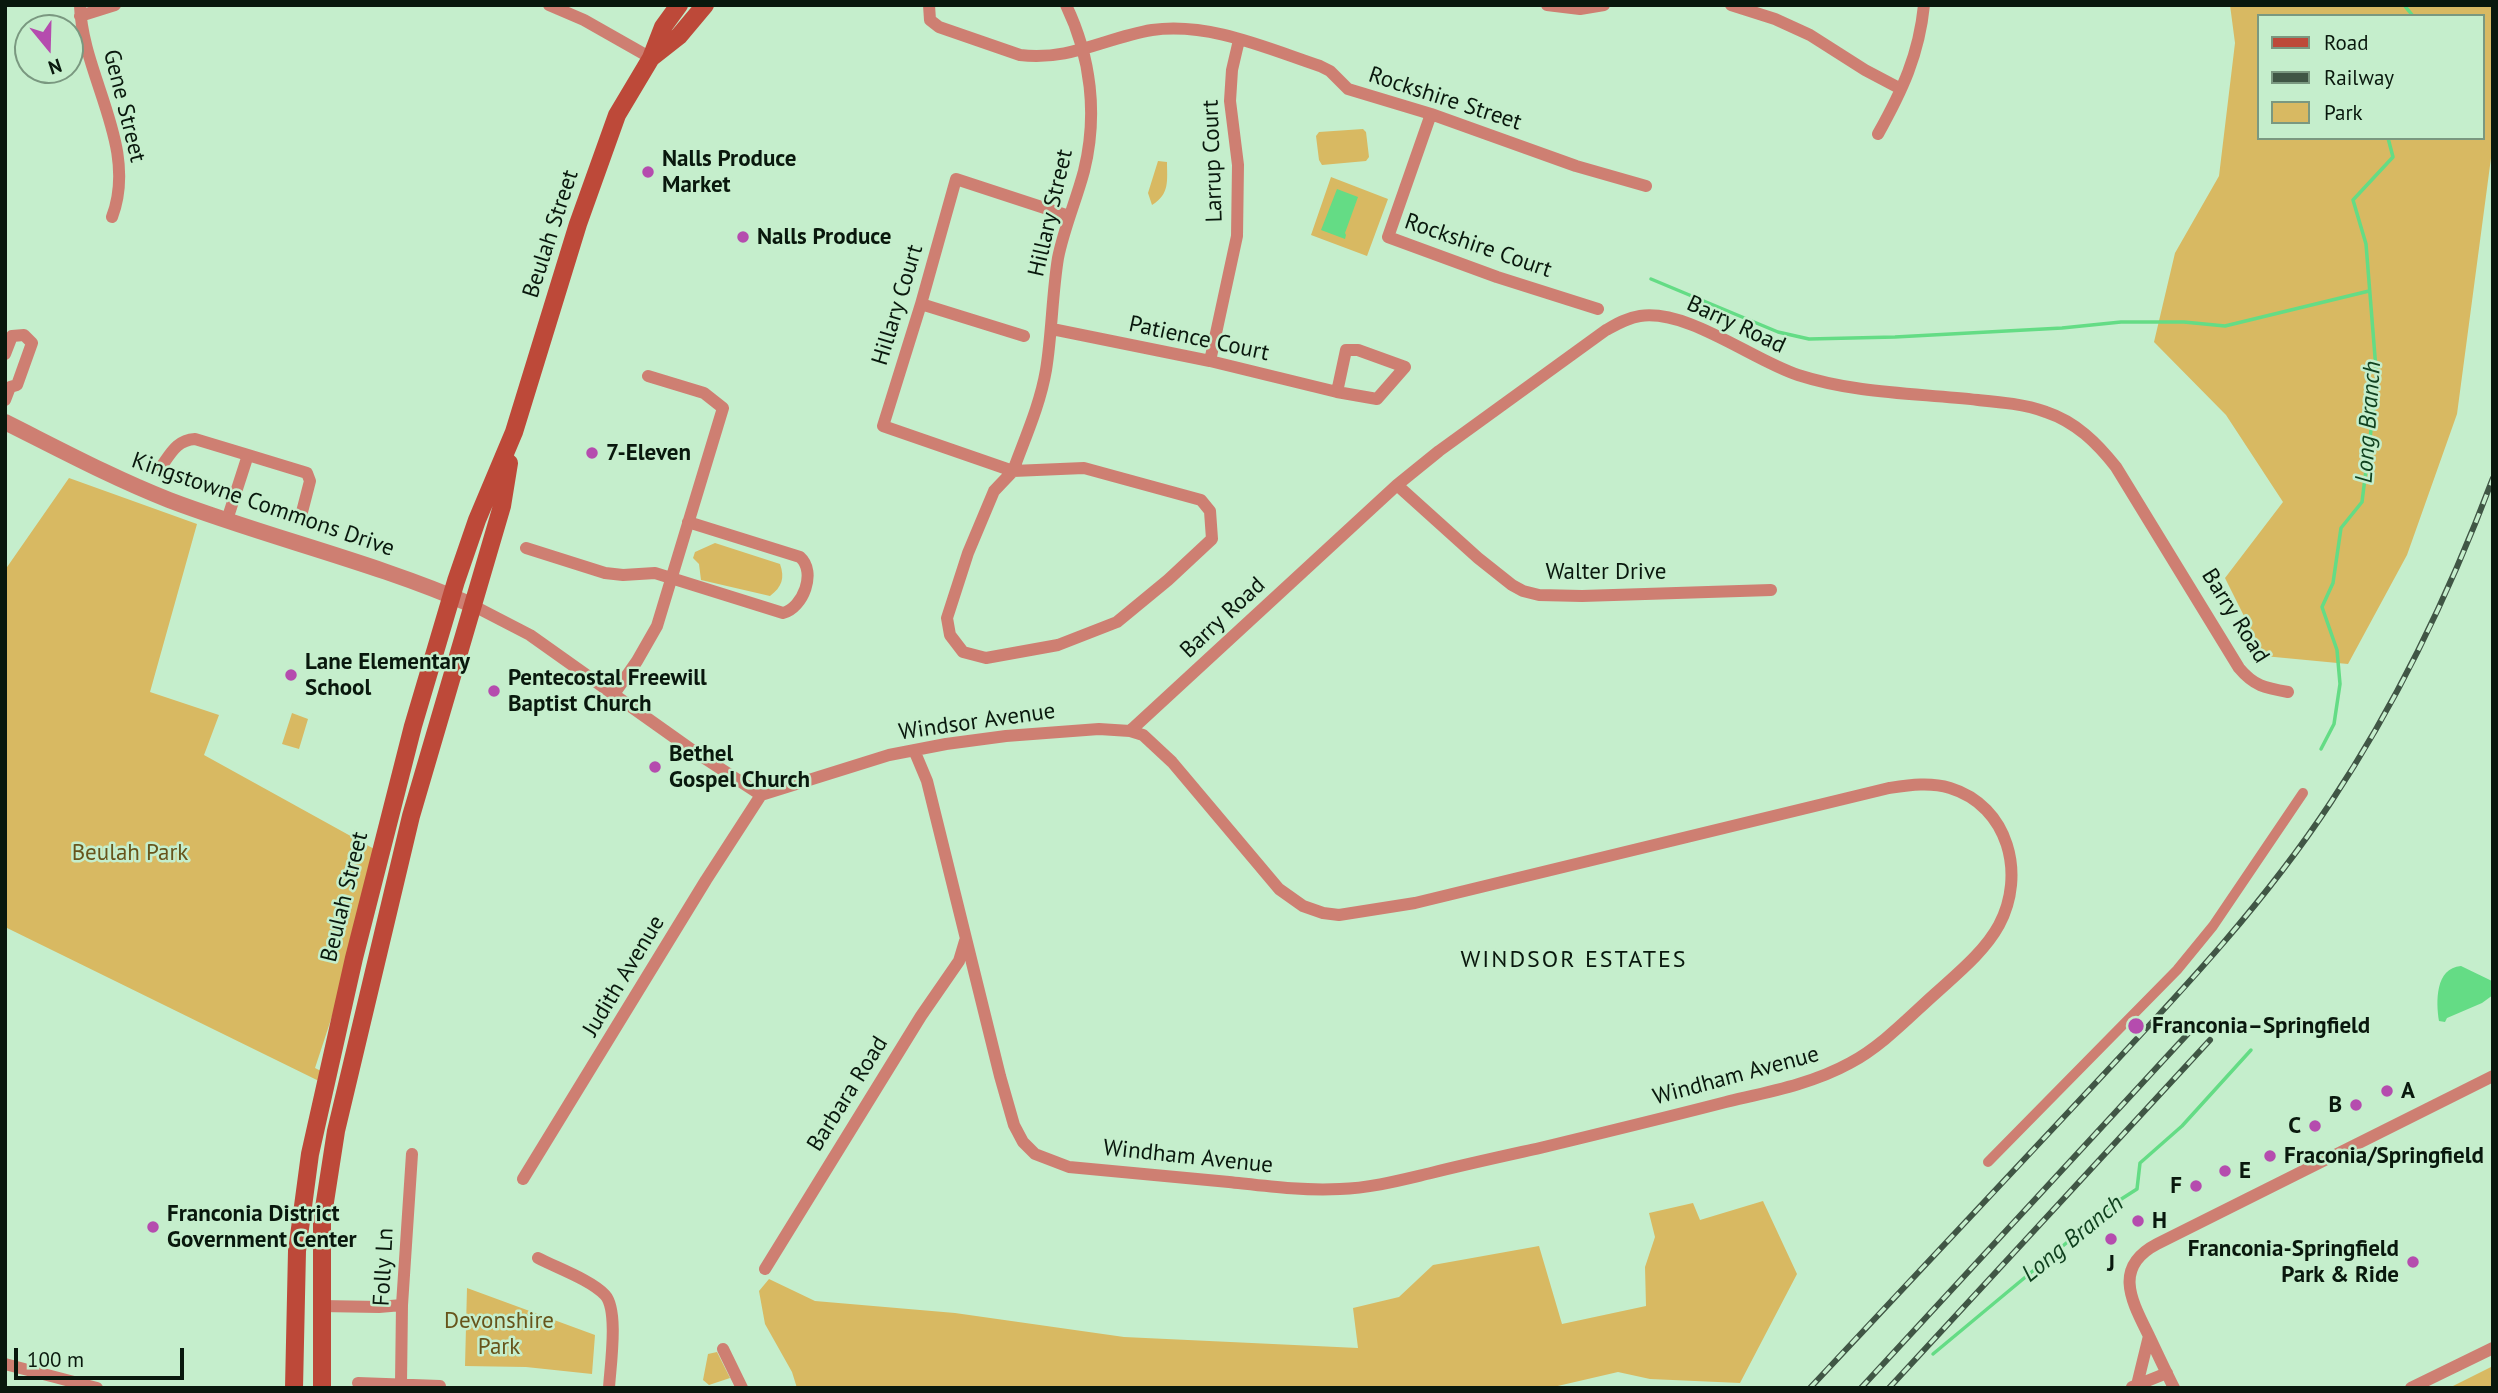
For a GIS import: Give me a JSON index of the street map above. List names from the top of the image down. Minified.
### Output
{"streets":{"main road":["Beulah Street"],"street":["Rockshire Street","Gene Street","Larrup Court","Hillary Street","Rockshire Court","Hillary Court","Barry Road","Patience Court","Kingstowne Commons Drive","Walter Drive","Windsor Avenue","Judith Avenue","Windham Avenue","Barbara Road","Folly Ln"]},"crossings":[["Rockshire Street","Larrup Court"],["Rockshire Street","Hillary Street"],["Rockshire Street","Rockshire Court"],["Larrup Court","Patience Court"],["Hillary Street","Hillary Court"],["Hillary Street","Patience Court"],["Beulah Street","Kingstowne Commons Drive"],["Barry Road","Walter Drive"],["Barry Road","Windsor Avenue"],["Barry Road","Windham Avenue"],["Windsor Avenue","Judith Avenue"],["Windsor Avenue","Windham Avenue"],["Windham Avenue","Barbara Road"]],"districts":["WINDSOR ESTATES"],"water":["Long Branch"],"parks":["Beulah Park","Devonshire Park"],"places":["Nalls Produce Market","Nalls Produce","7-Eleven","Lane Elementary School","Pentecostal Freewill Baptist Church","Bethel Gospel Church","Franconia–Springfield","A","B","C","Fraconia/Springfield","E","F","H","Franconia District Government Center","J","Franconia-Springfield Park & Ride"],"legend":["Road","Railway","Park"],"scale_bar":"100 m","north":"bottom"}
